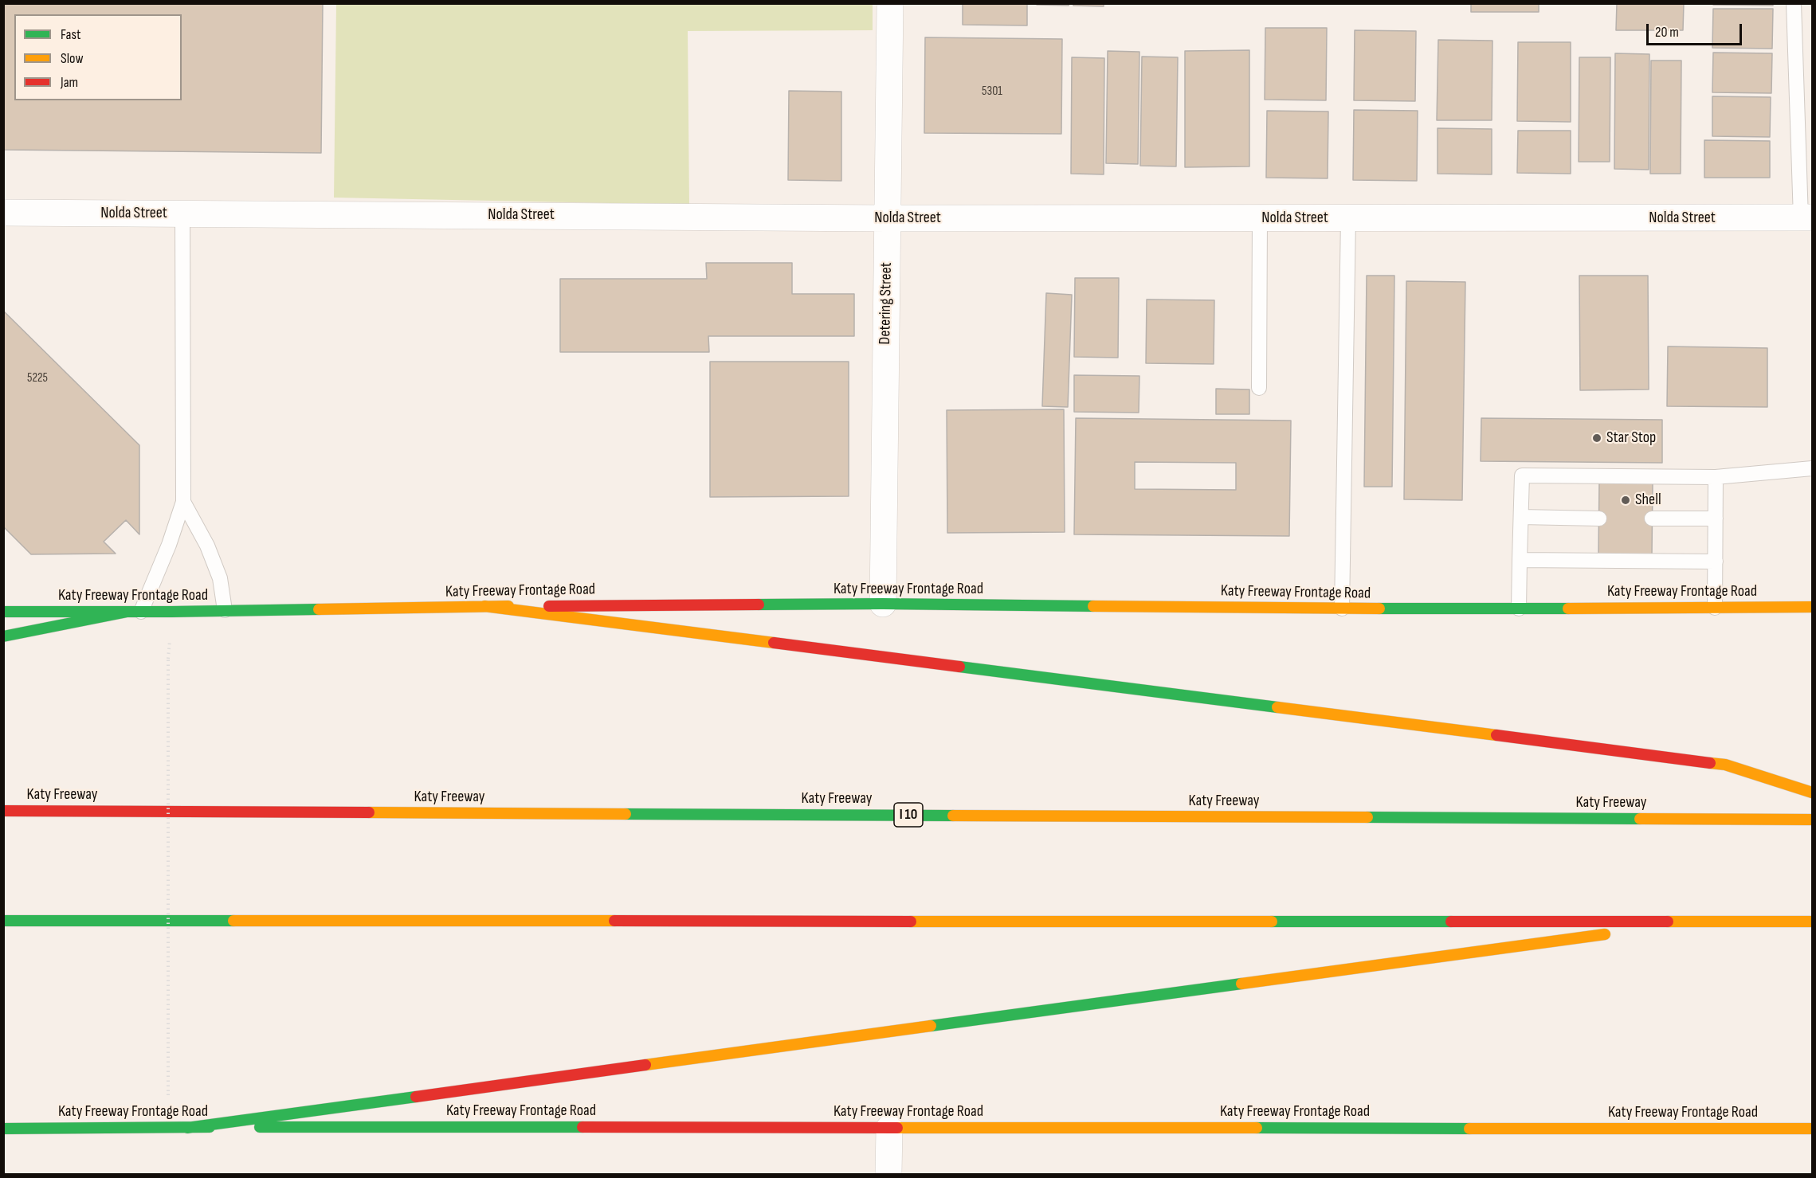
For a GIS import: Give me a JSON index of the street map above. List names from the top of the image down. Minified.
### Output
{"streets":{"main road":["Katy Freeway Frontage Road","Katy Freeway","I 10"],"street":["Nolda Street","Detering Street"]},"crossings":[["Nolda Street","Detering Street"],["Detering Street","Katy Freeway Frontage Road"]],"places":["Star Stop","Shell"],"house_numbers":["5301","5225"],"legend":["Fast","Slow","Jam"],"scale_bar":"20 m"}
